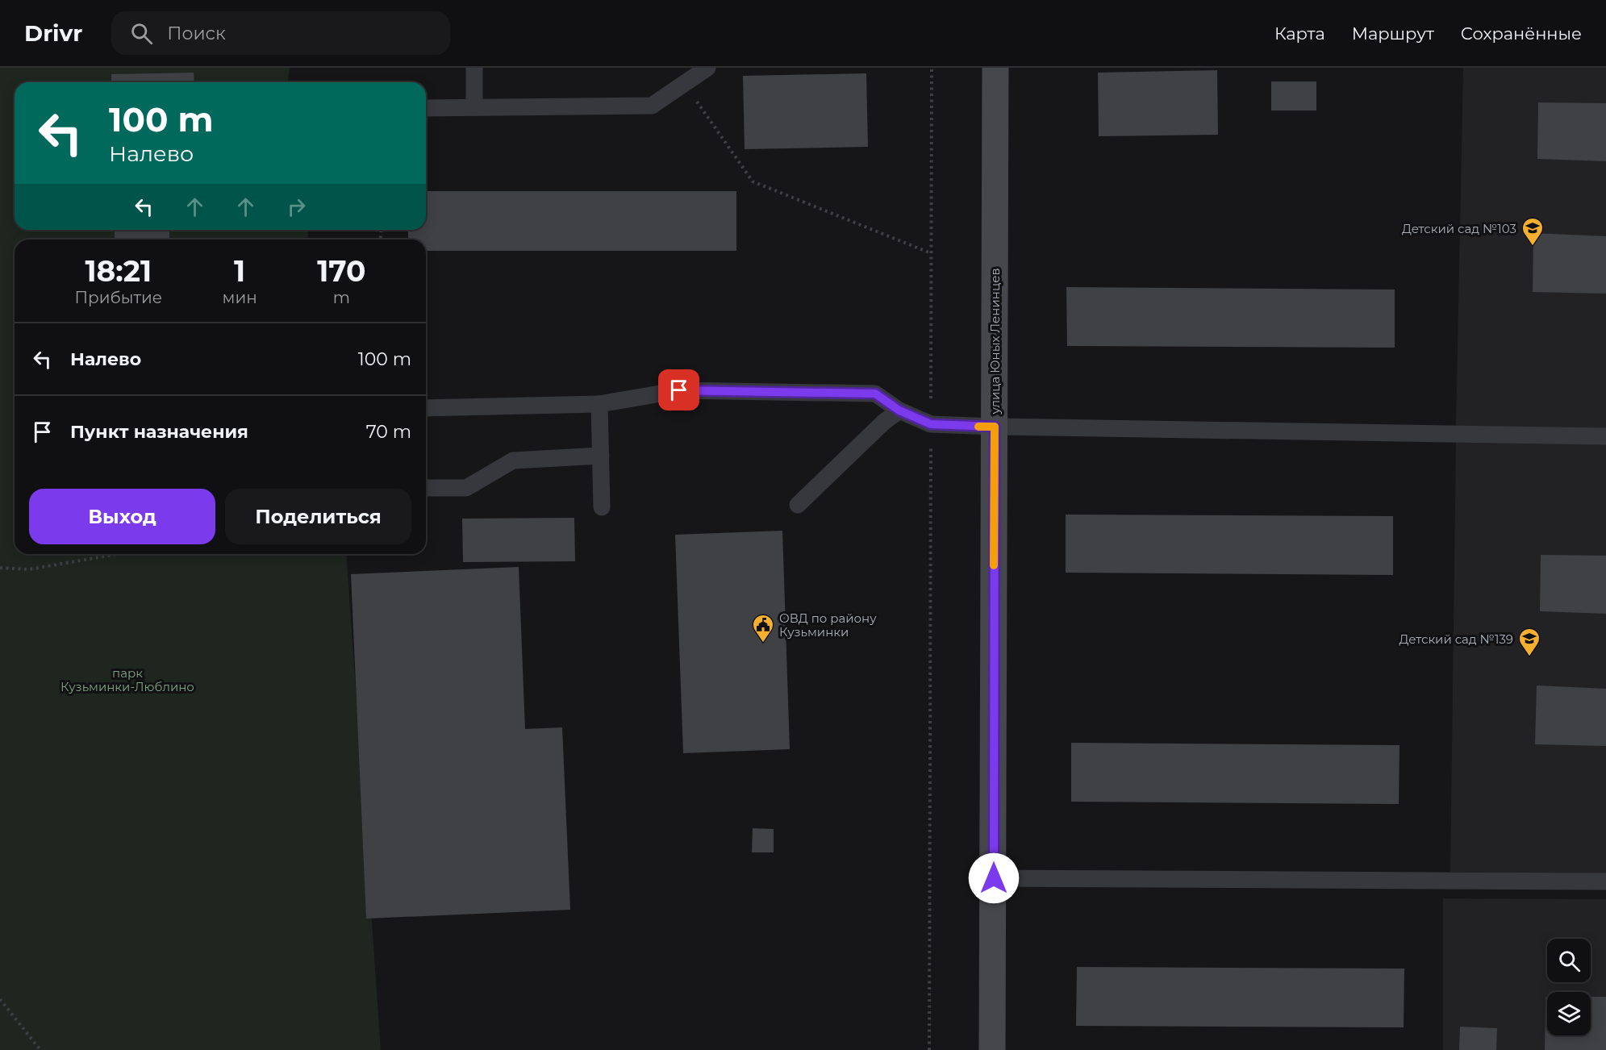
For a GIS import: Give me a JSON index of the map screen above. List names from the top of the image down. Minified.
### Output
{"streets":{"main road":["улица Юных Ленинцев"]},"parks":["парк Кузьминки-Люблино"],"places":{"school or university":["Детский сад №103","Детский сад №139"],"public building":["ОВД по району Кузьминки"]},"page":{"header":"Drivr","search":"Поиск","nav":["Карта","Маршрут","Сохранённые"],"turn":["100 m","Налево"],"eta":["18:21","Прибытие","1","мин","170","m"],"list":[{"name":"Налево","value":"100 m"},{"name":"Пункт назначения","value":"70 m"}],"buttons":["Выход","Поделиться"]}}
